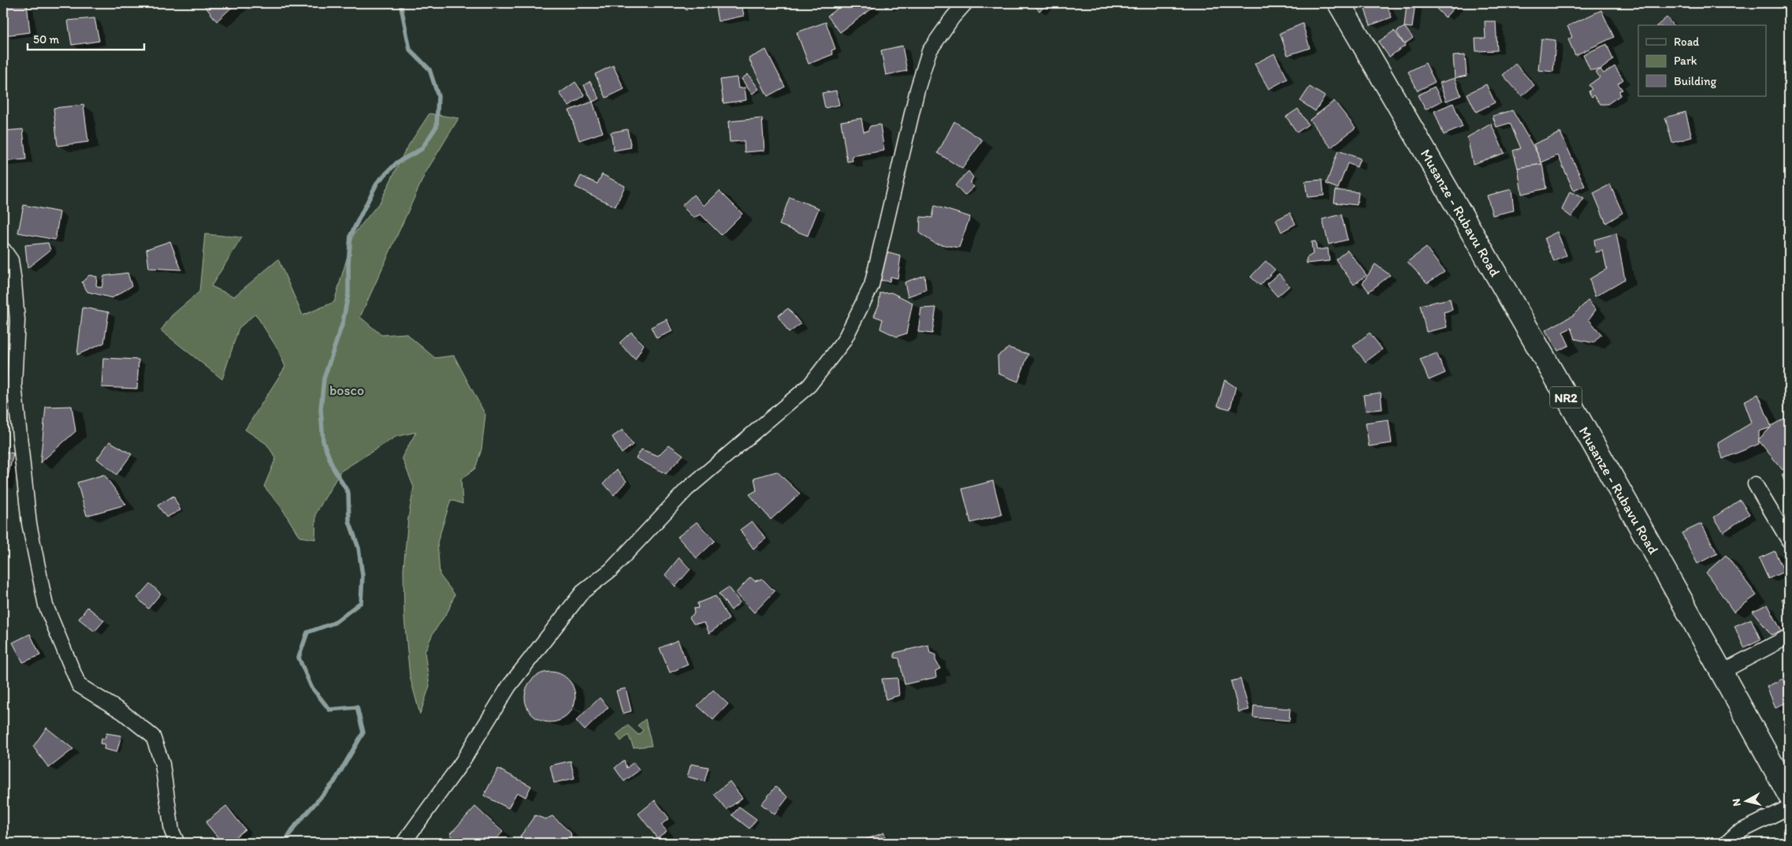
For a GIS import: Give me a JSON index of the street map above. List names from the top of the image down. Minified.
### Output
{"streets":{"highway":["Musanze - Rubavu Road","NR2"]},"parks":["bosco"],"legend":["Road","Park","Building"],"scale_bar":"50 m","north":"left"}
